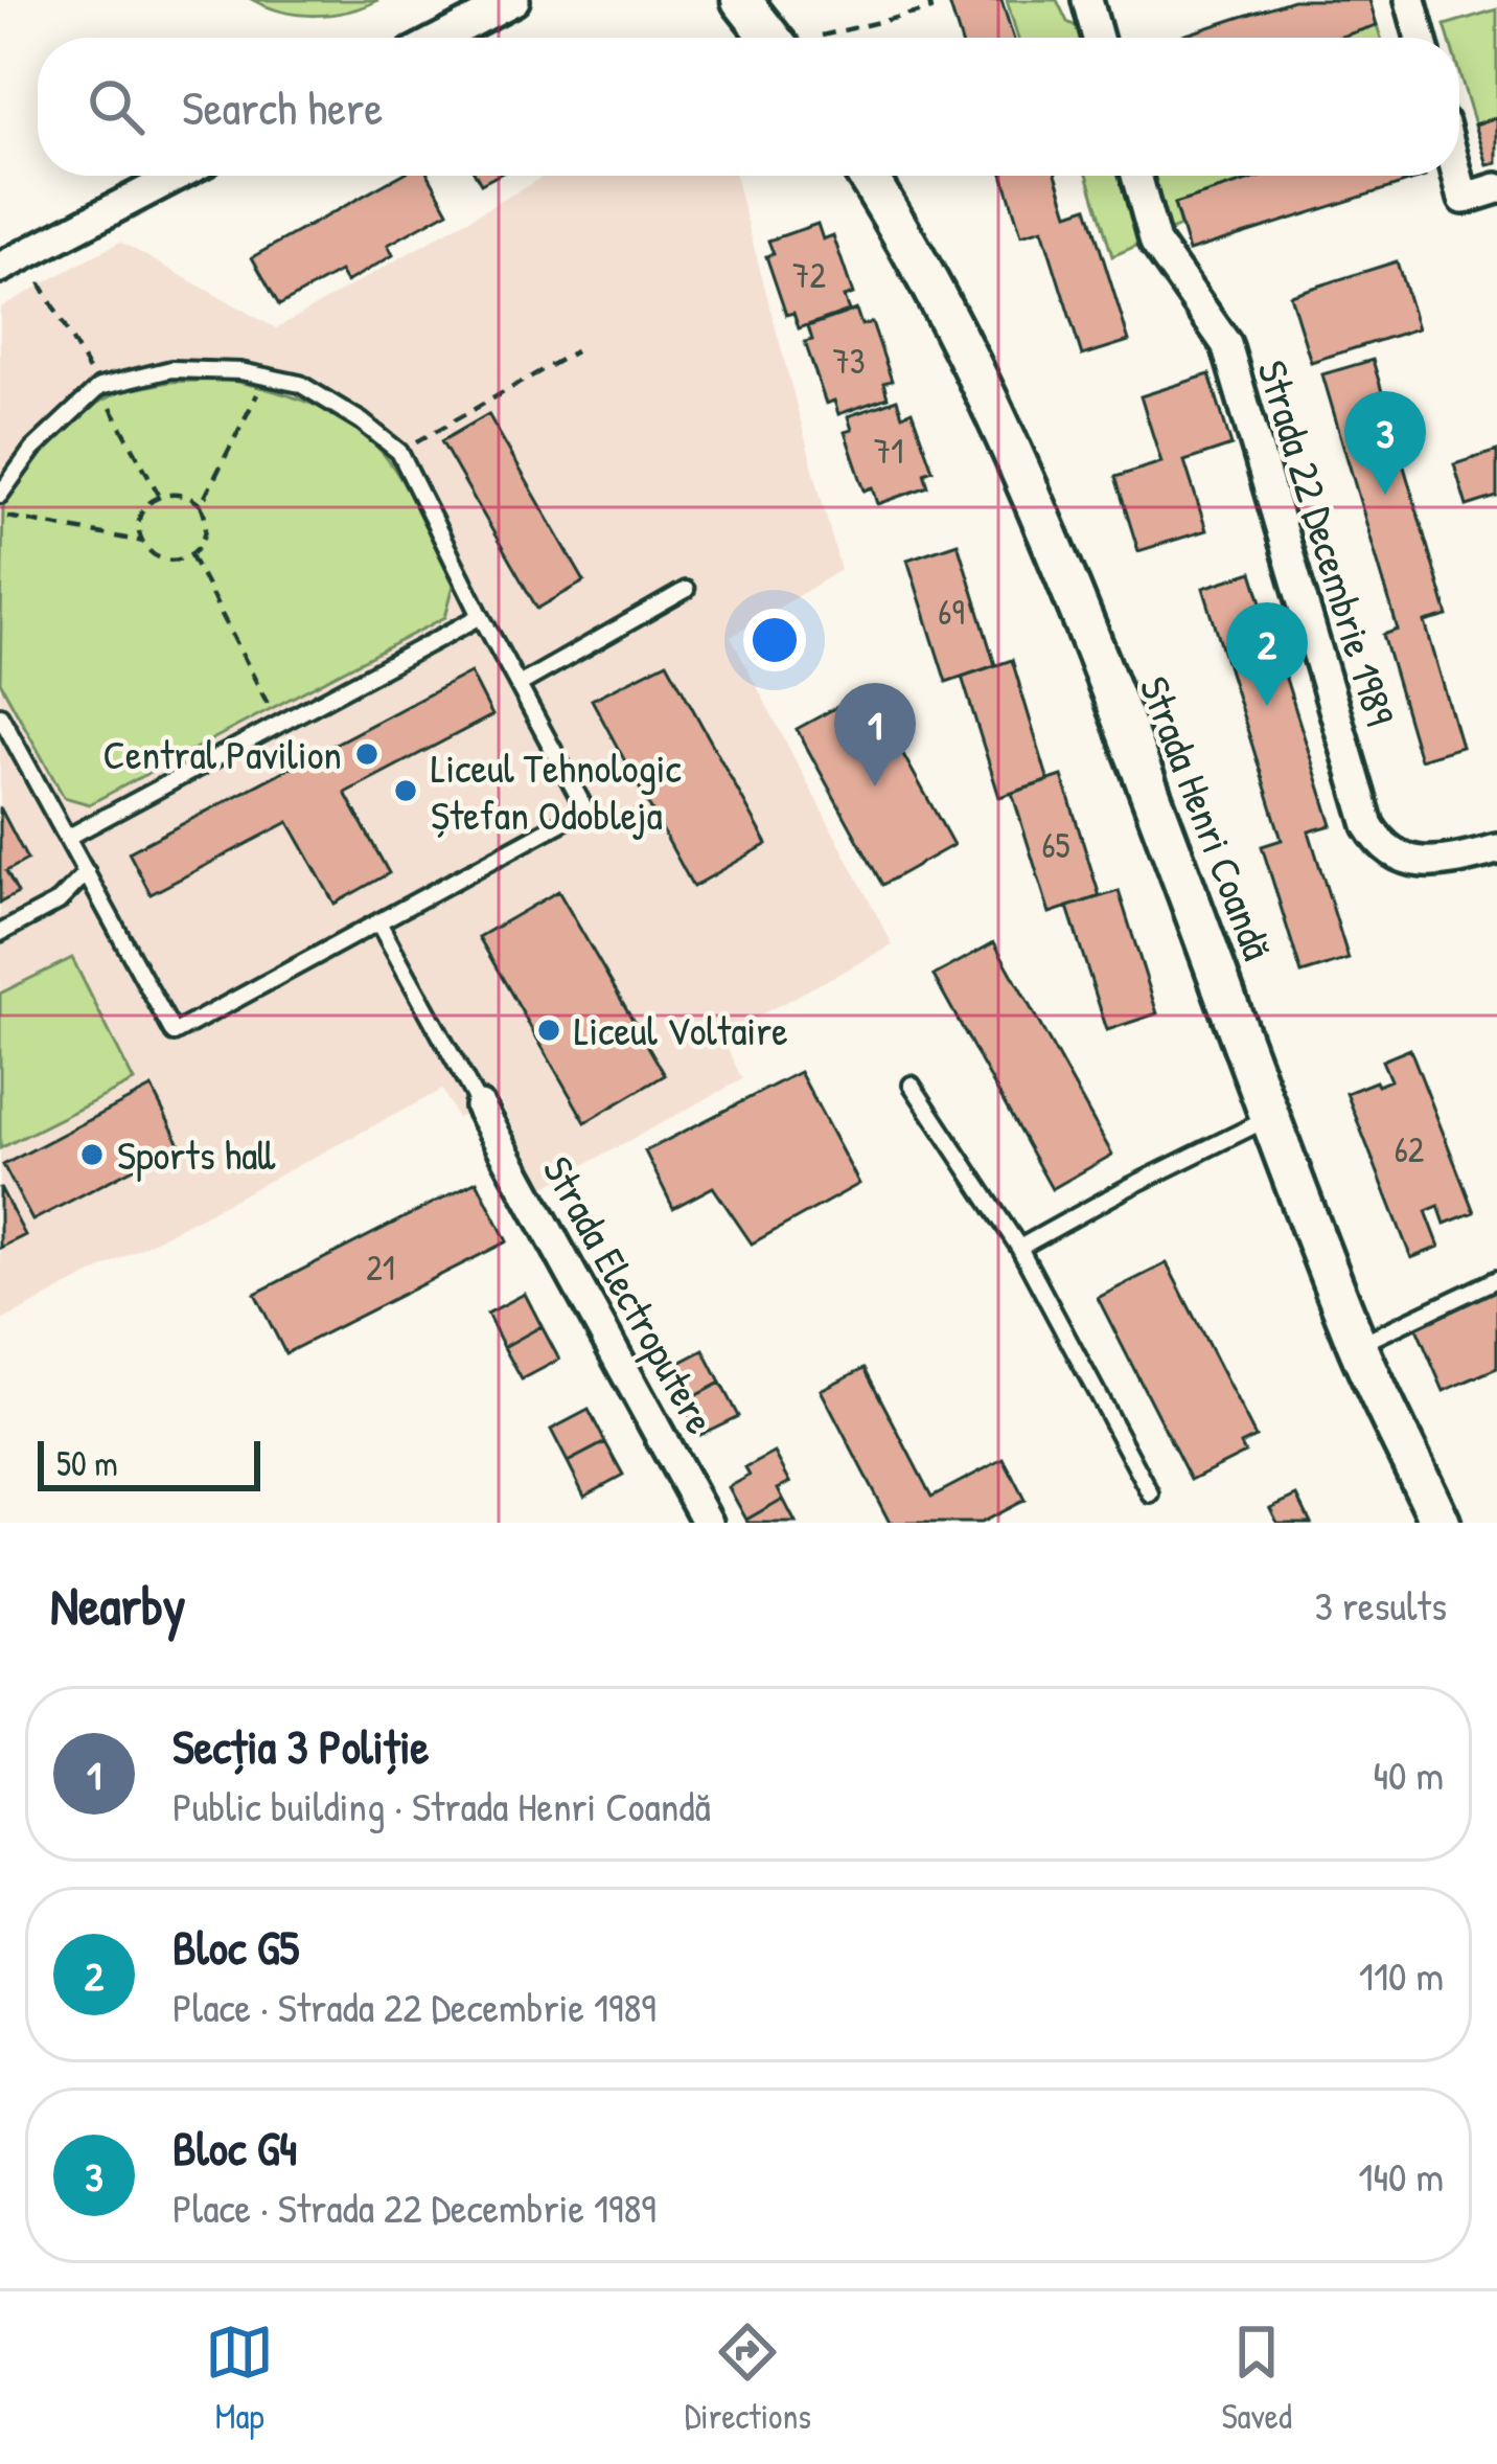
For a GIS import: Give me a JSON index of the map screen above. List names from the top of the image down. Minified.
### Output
{"streets":{"street":["Strada 22 Decembrie 1989","Strada Henri Coandă","Strada Electroputere"]},"places":["Central Pavilion","Liceul Tehnologic Ștefan Odobleja","Liceul Voltaire","Sports hall"],"house_numbers":["72","73","71","69","65","62","21"],"scale_bar":"50 m","page":{"search":"Search here","pins":["3","2","1"],"scale":"50 m","heading":["Nearby","3 results"],"list":[{"mark":"1","name":"Secția 3 Poliție","note":"Public building · Strada Henri Coandă","value":"40 m"},{"mark":"2","name":"Bloc G5","note":"Place · Strada 22 Decembrie 1989","value":"110 m"},{"mark":"3","name":"Bloc G4","note":"Place · Strada 22 Decembrie 1989","value":"140 m"}],"nav":["Map","Directions","Saved"]}}
